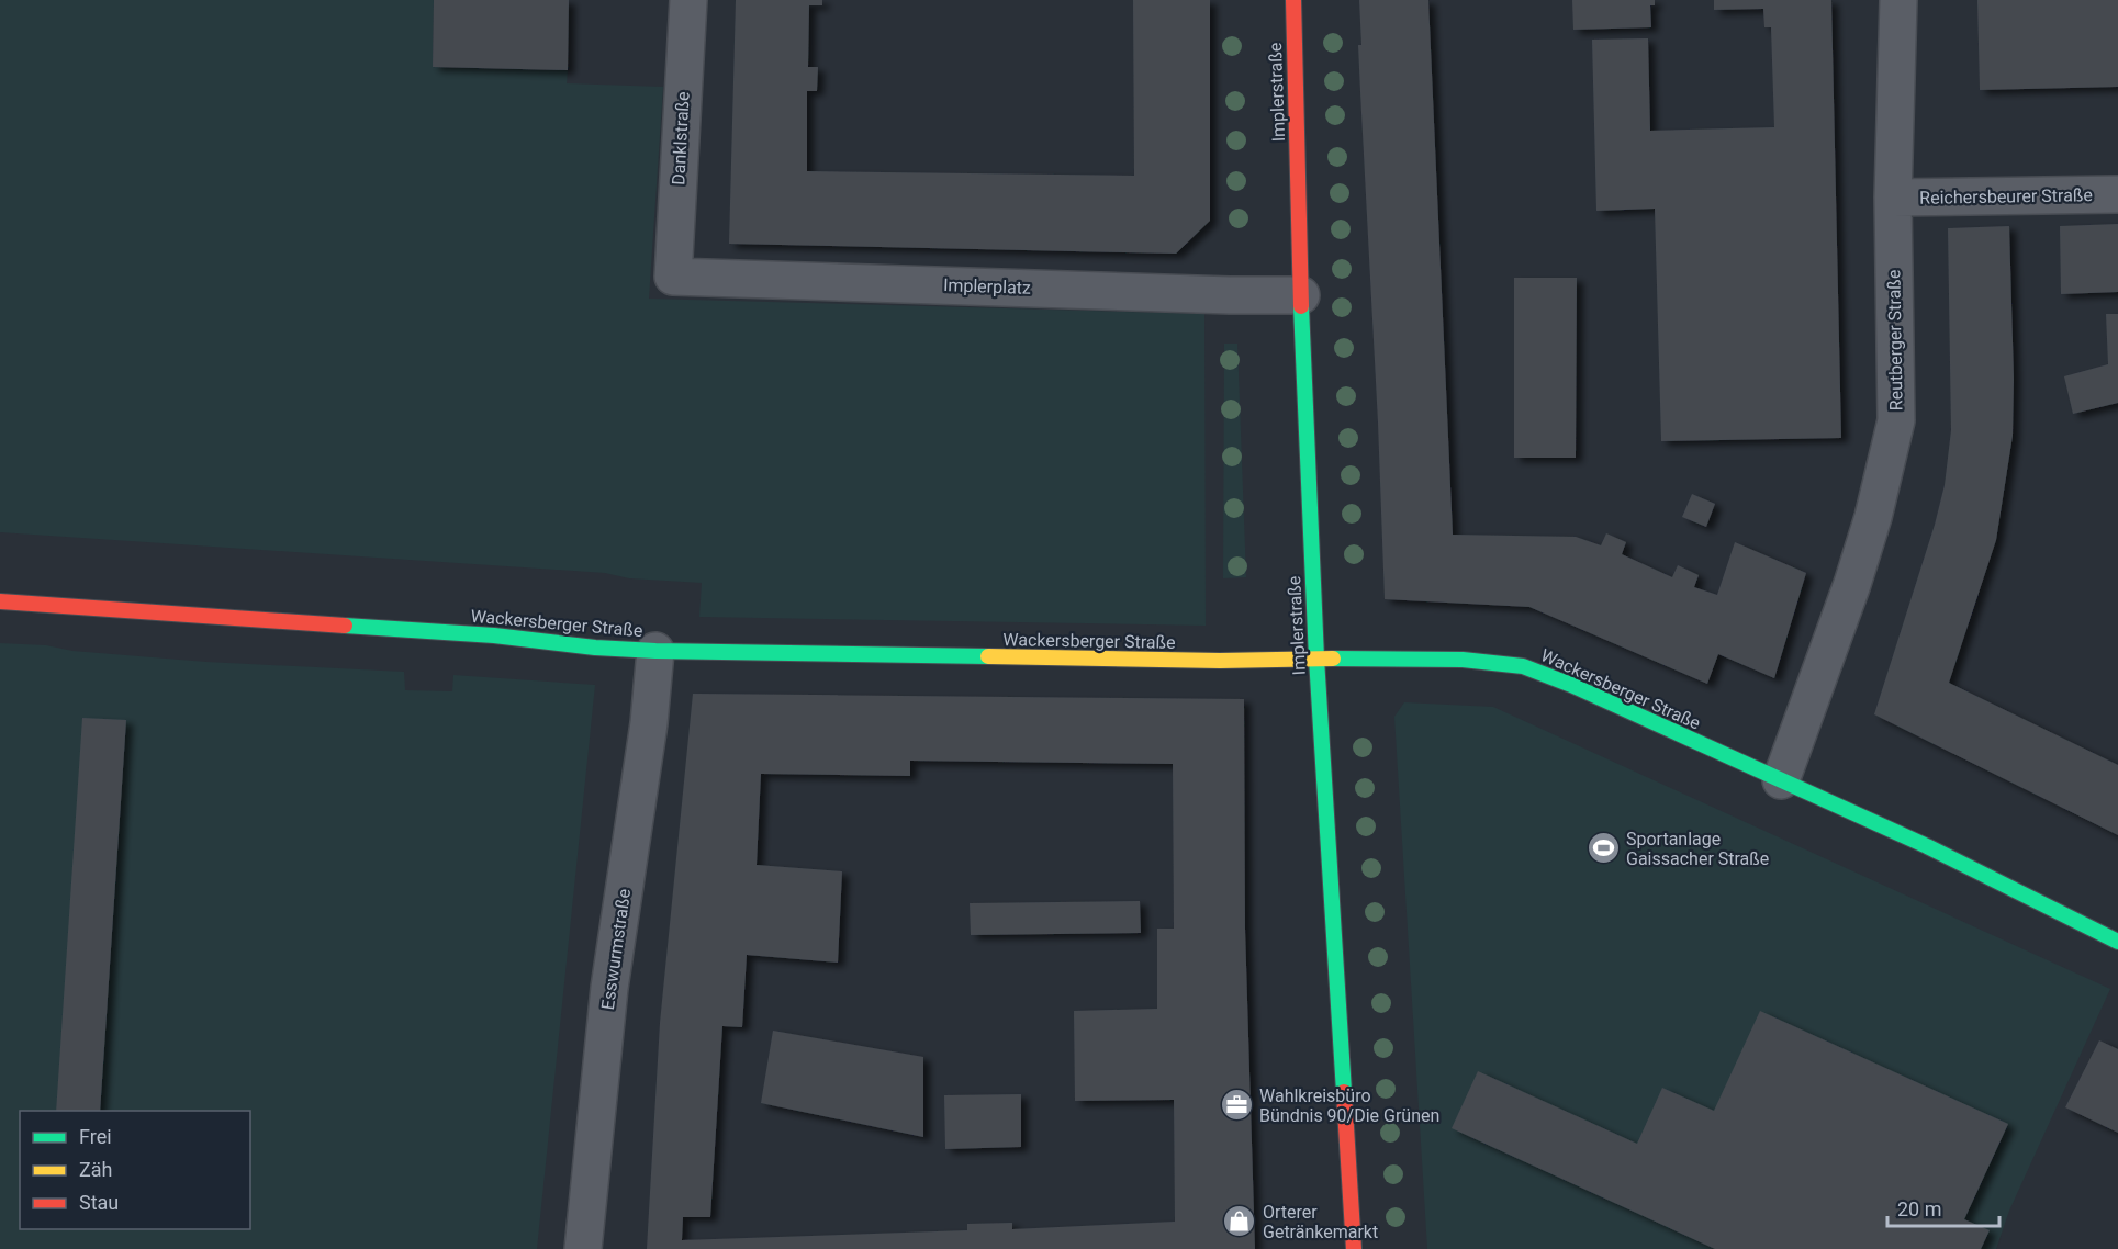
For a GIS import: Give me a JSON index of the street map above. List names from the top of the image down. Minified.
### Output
{"streets":{"street":["Implerstraße","Danklstraße","Reichersbeurer Straße","Implerplatz","Reutberger Straße","Wackersberger Straße","Esswurmstraße"]},"crossings":[["Implerstraße","Implerplatz"],["Implerstraße","Wackersberger Straße"],["Danklstraße","Implerplatz"],["Reichersbeurer Straße","Reutberger Straße"],["Reutberger Straße","Wackersberger Straße"],["Wackersberger Straße","Esswurmstraße"]],"places":{"sports":["Sportanlage Gaissacher Straße"],"office":["Wahlkreisbüro Bündnis 90/Die Grünen"],"shop":["Orterer Getränkemarkt"]},"legend":["Frei","Zäh","Stau"],"scale_bar":"20 m"}
